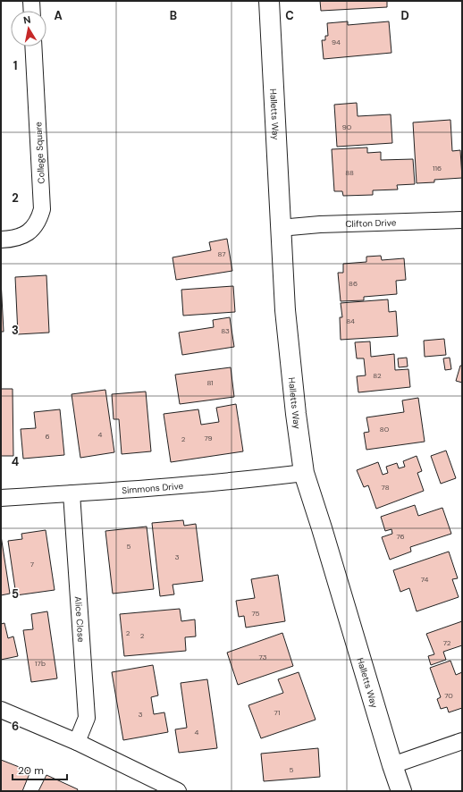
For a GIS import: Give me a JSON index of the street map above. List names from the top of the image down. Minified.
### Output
{"streets":{"street":["Halletts Way","College Square","Clifton Drive","Simmons Drive","Alice Close"]},"crossings":[["Halletts Way","Clifton Drive"],["Halletts Way","Simmons Drive"],["Simmons Drive","Alice Close"]],"house_numbers":["94","90","116","88","87","86","84","83","82","81","80","4","6","79","2","78","76","5","3","7","74","75","2","2","72","73","17b","70","71","3","4","5"],"scale_bar":"20 m","north":"top","grid":{"columns":["A","B","C","D"],"rows":["1","2","3","4","5","6"]}}
